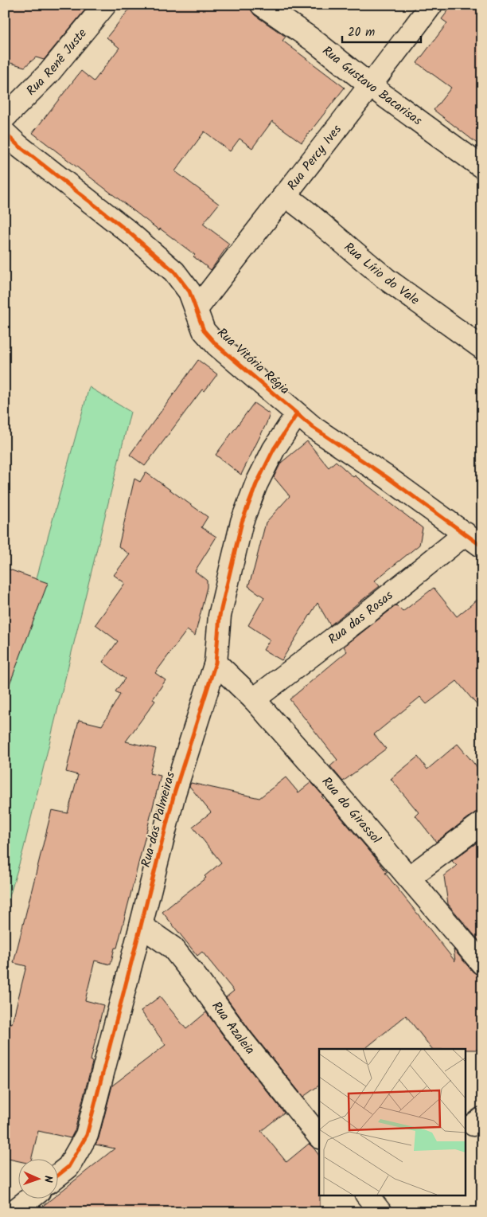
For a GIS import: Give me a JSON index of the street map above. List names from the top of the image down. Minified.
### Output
{"streets":{"street":["Rua Renê Juste","Rua Gustavo Bacarisas","Rua Percy Ives","Rua Lírio do Vale","Rua Vitória Régia","Rua das Rosas","Rua do Girassol","Rua das Palmeiras","Rua Azaleia"]},"crossings":[["Rua Gustavo Bacarisas","Rua Percy Ives"],["Rua Percy Ives","Rua Lírio do Vale"],["Rua Percy Ives","Rua Vitória Régia"],["Rua Vitória Régia","Rua das Rosas"],["Rua Vitória Régia","Rua das Palmeiras"],["Rua das Rosas","Rua do Girassol"],["Rua do Girassol","Rua das Palmeiras"],["Rua das Palmeiras","Rua Azaleia"]],"scale_bar":"20 m","north":"right"}
